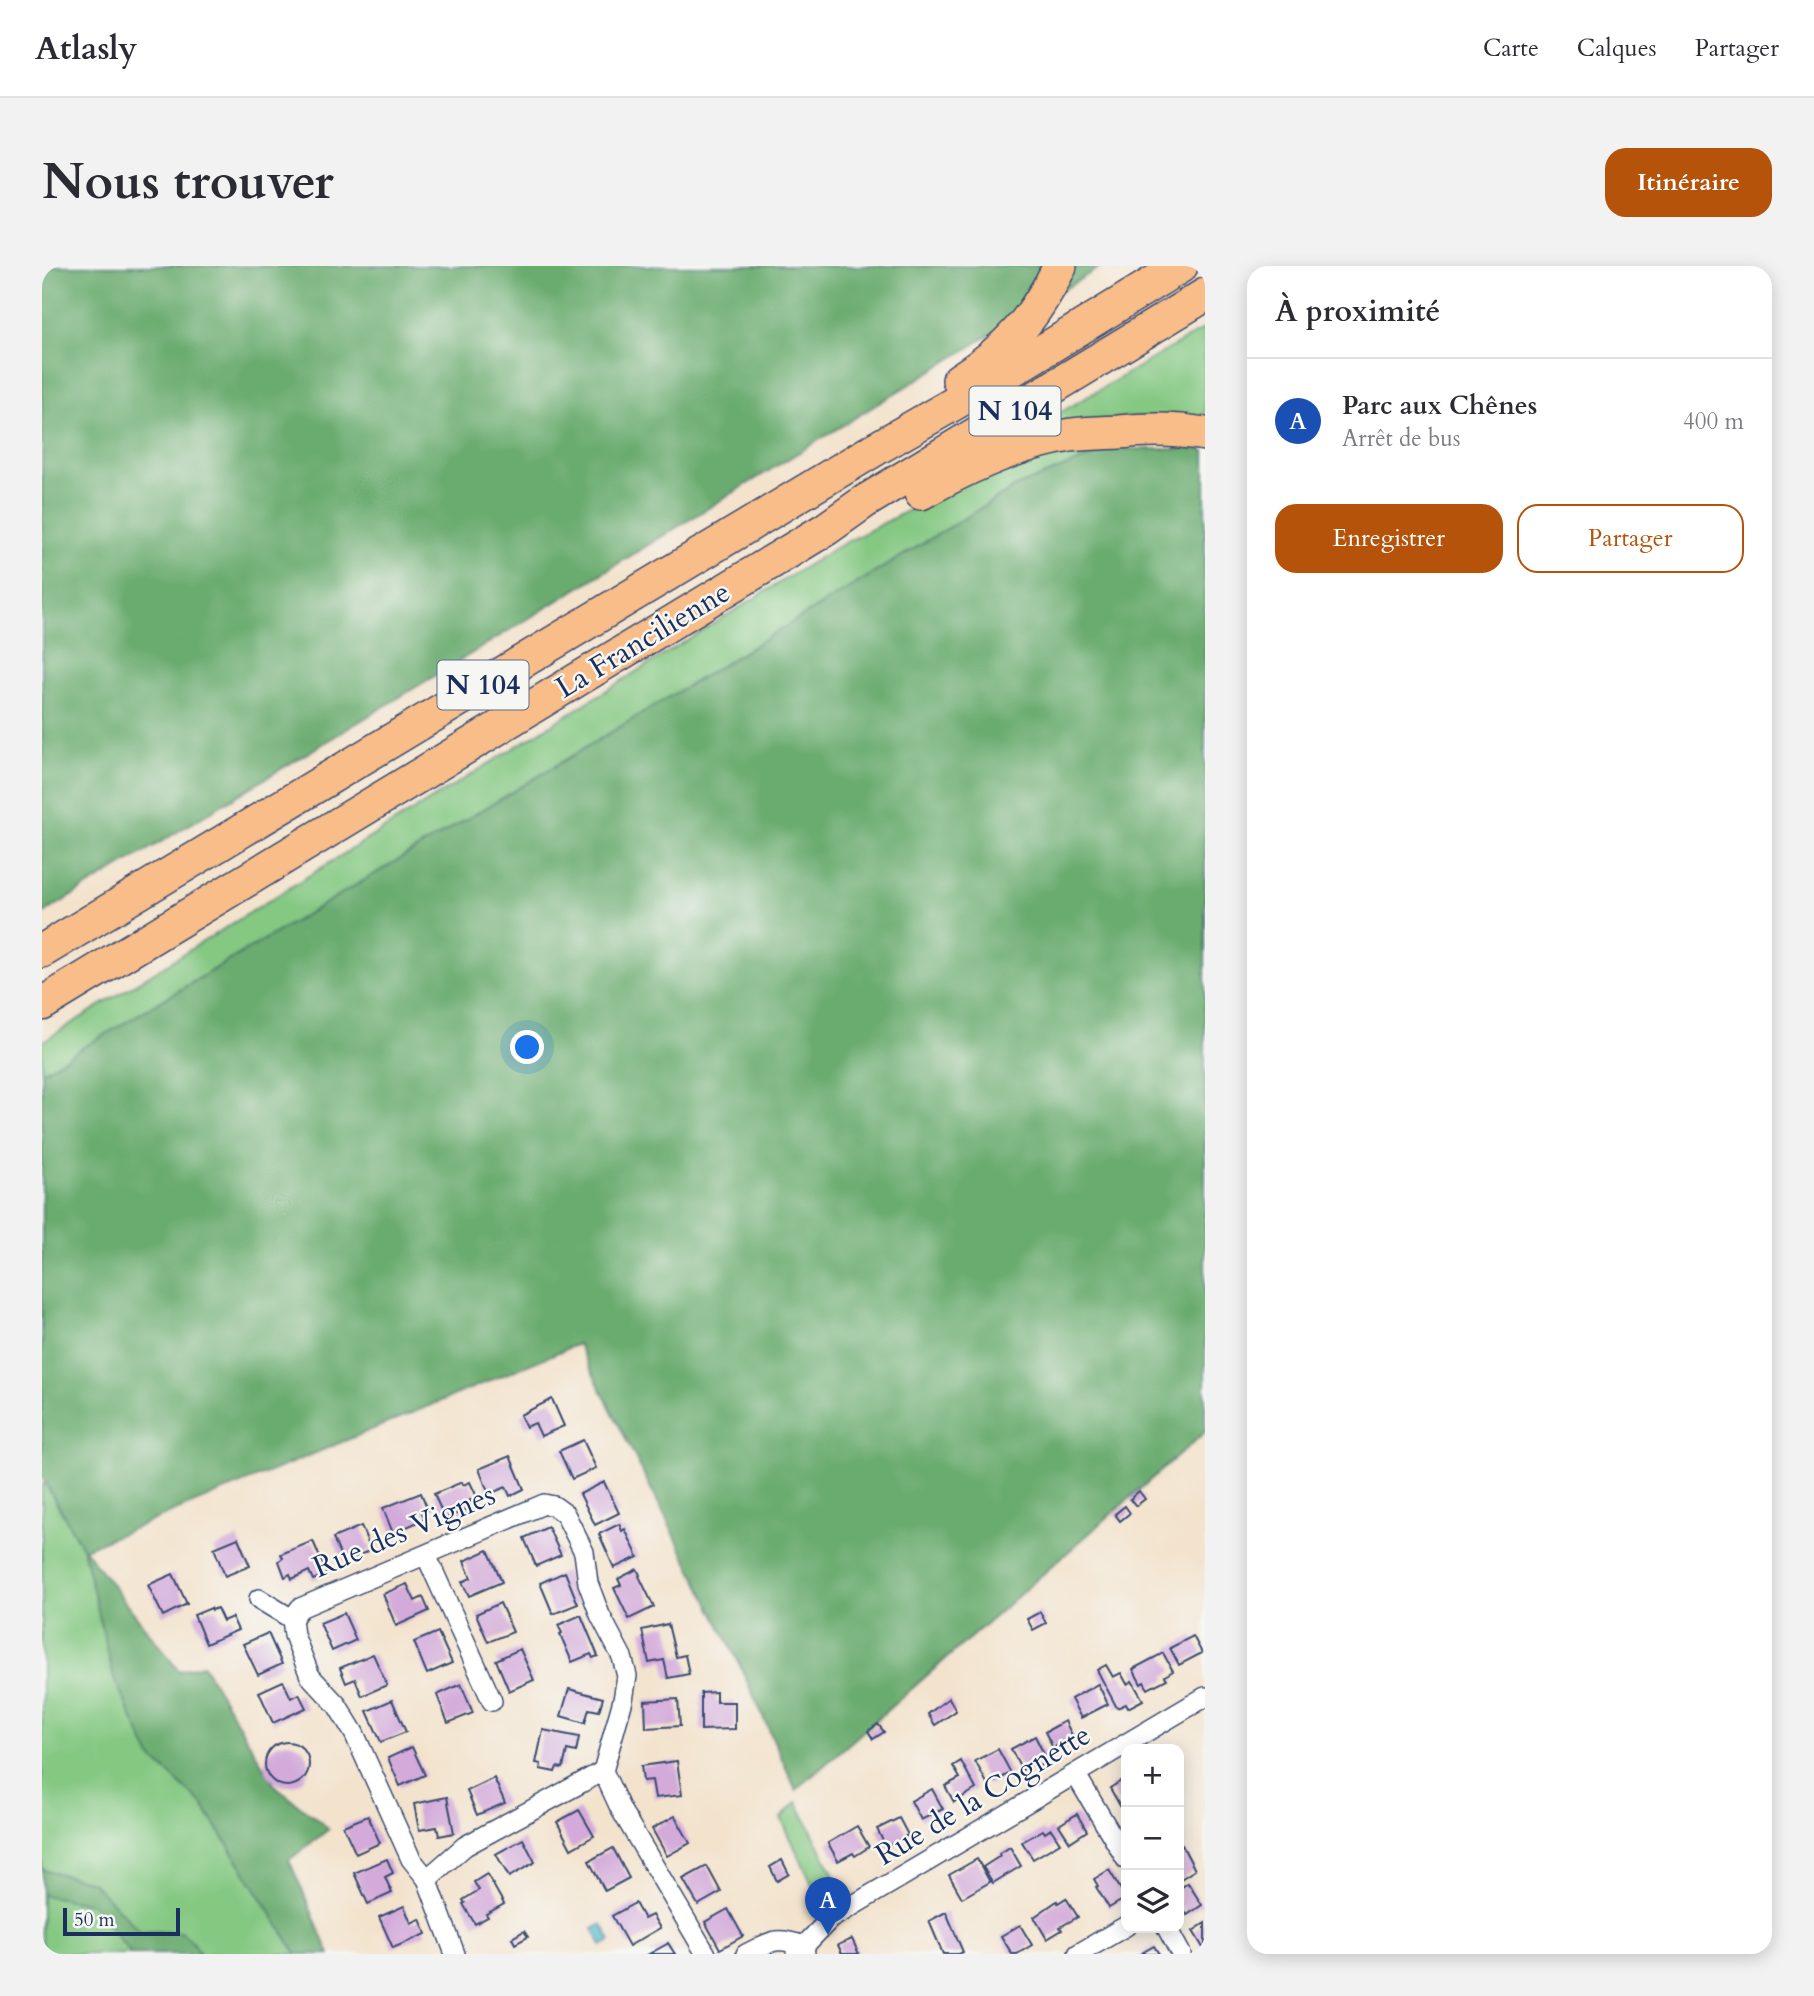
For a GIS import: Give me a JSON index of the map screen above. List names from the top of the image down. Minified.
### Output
{"streets":{"highway":["N 104","La Francilienne"],"street":["Rue des Vignes","Rue de la Cognette"]},"scale_bar":"50 m","page":{"header":"Atlasly","nav":["Carte","Calques","Partager"],"buttons":["Itinéraire",["Enregistrer","Partager"]],"title":"Nous trouver","heading":"À proximité","list":[{"mark":"A","name":"Parc aux Chênes","note":"Arrêt de bus","value":"400 m"}],"map_buttons":["+","−"],"pins":"A","scale":"50 m"}}
